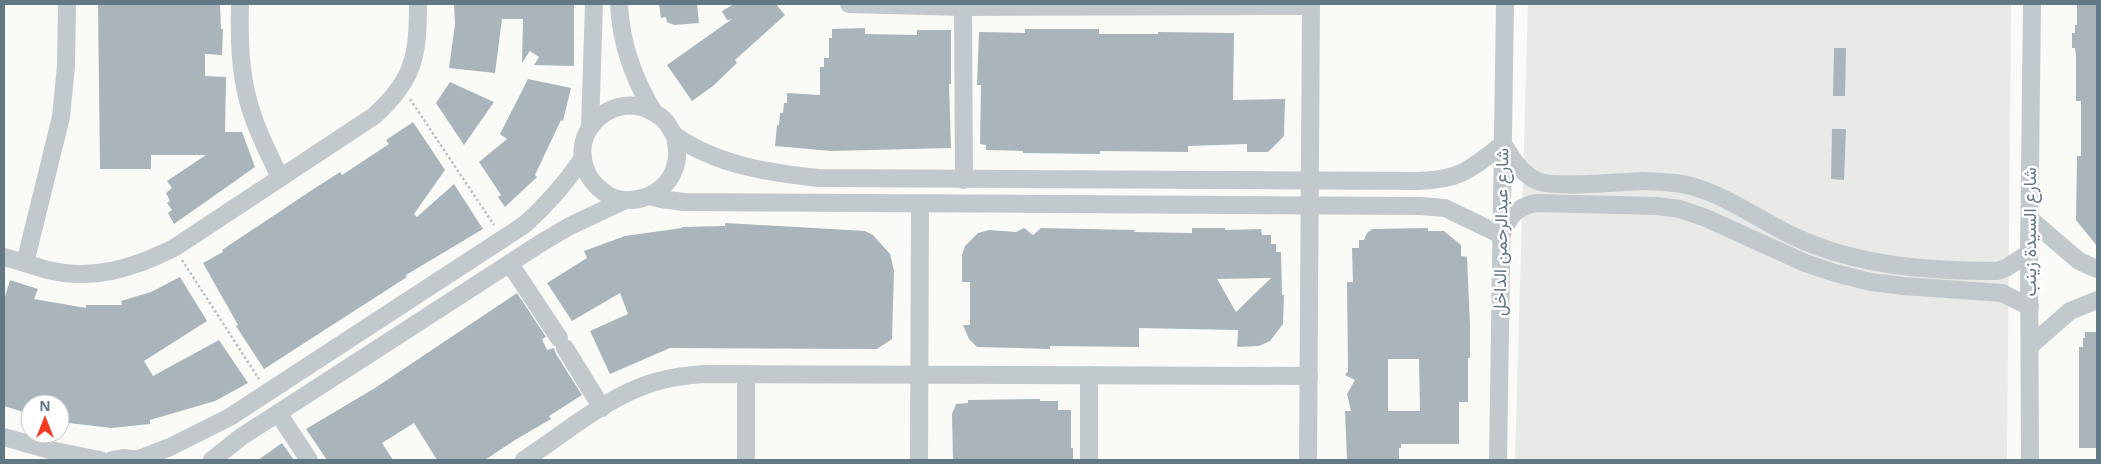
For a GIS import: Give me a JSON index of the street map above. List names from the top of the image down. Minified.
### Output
{"streets":{"street":["شارع عبدالرحمن الداخل","شارع السيدة زينب"]},"north":"top"}
